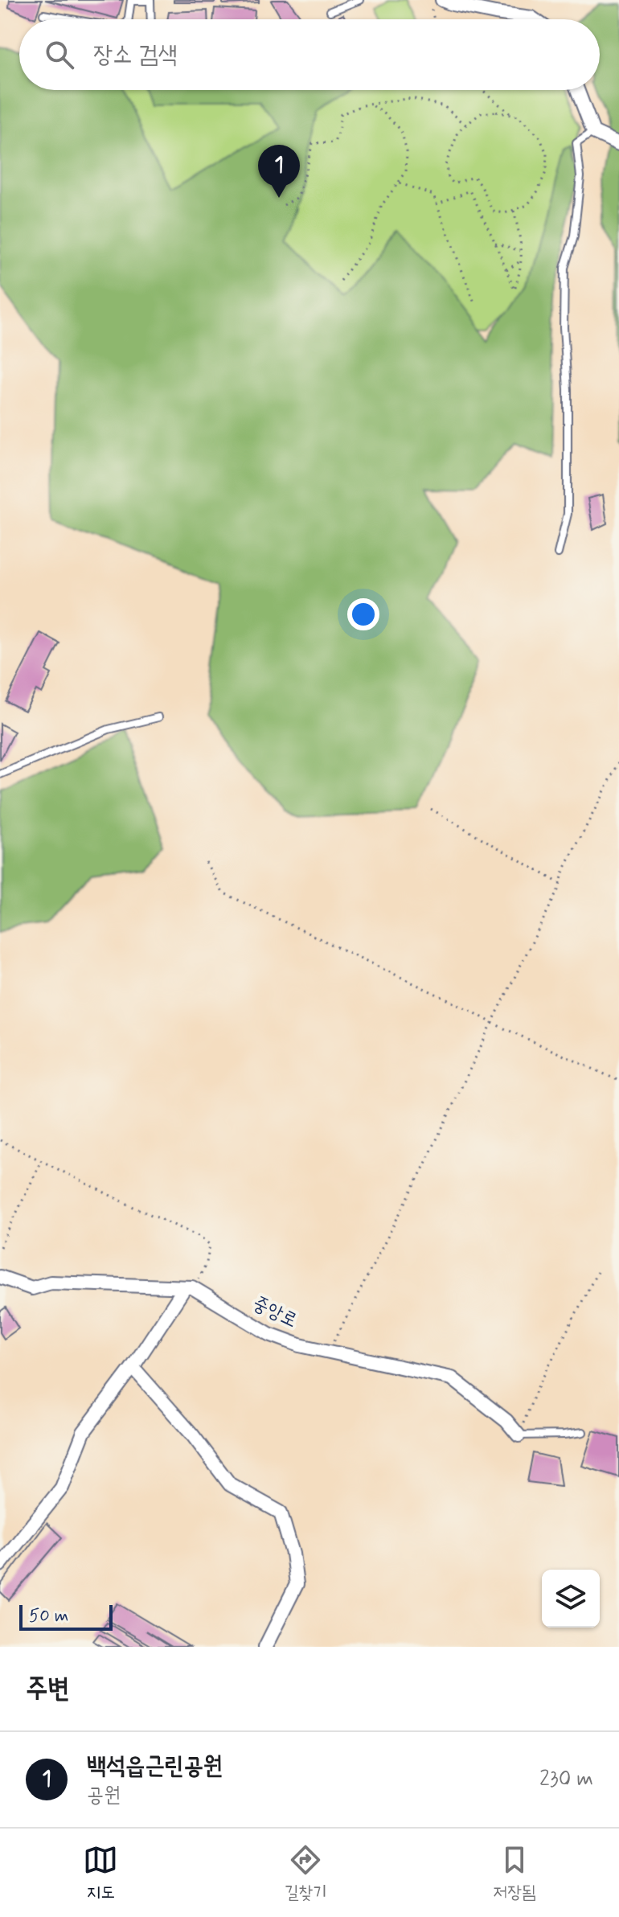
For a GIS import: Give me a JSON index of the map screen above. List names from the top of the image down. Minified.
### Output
{"streets":{"street":["중앙로"]},"scale_bar":"50 m","page":{"search":"장소 검색","pins":"1","scale":"50 m","heading":"주변","list":[{"mark":"1","name":"백석읍근린공원","note":"공원","value":"230 m"}],"nav":["지도","길찾기","저장됨"]}}
